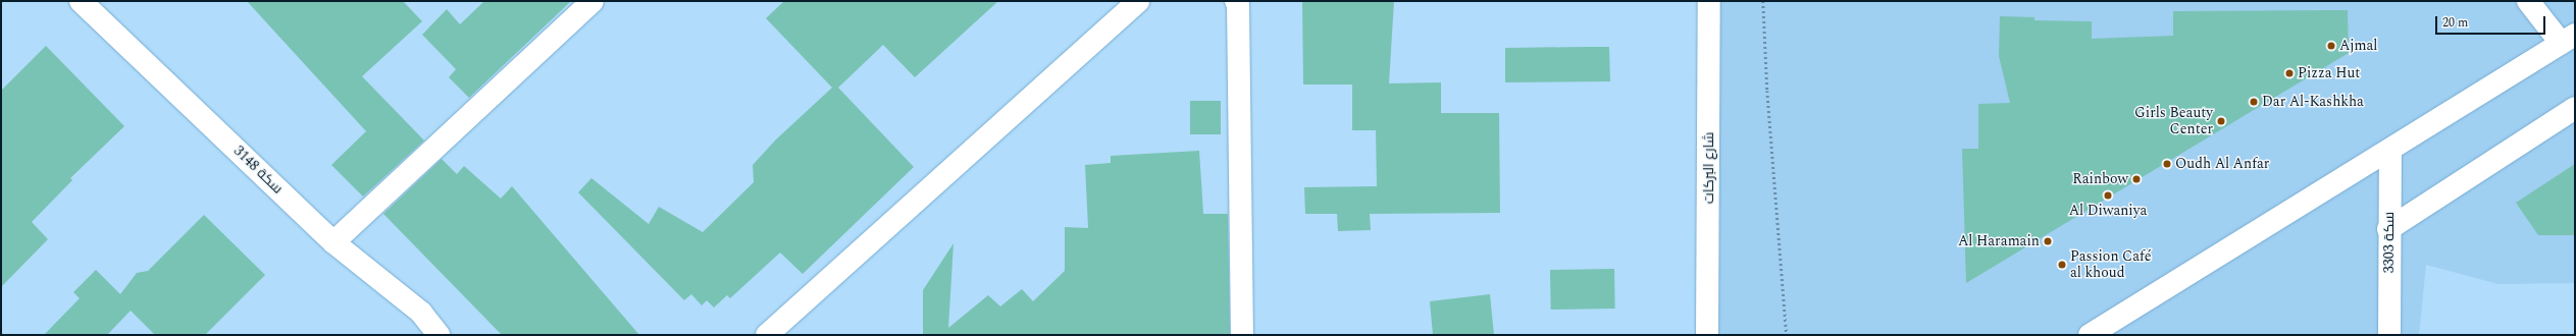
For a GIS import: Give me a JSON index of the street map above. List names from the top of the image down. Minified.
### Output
{"streets":{"street":["شارع البركات","سكة 3148","سكة 3303"]},"places":["Ajmal","Pizza Hut","Dar Al-Kashkha","Girls Beauty Center","Oudh Al Anfar","Rainbow","Al Diwaniya","Al Haramain","Passion Café al khoud"],"scale_bar":"20 m"}
